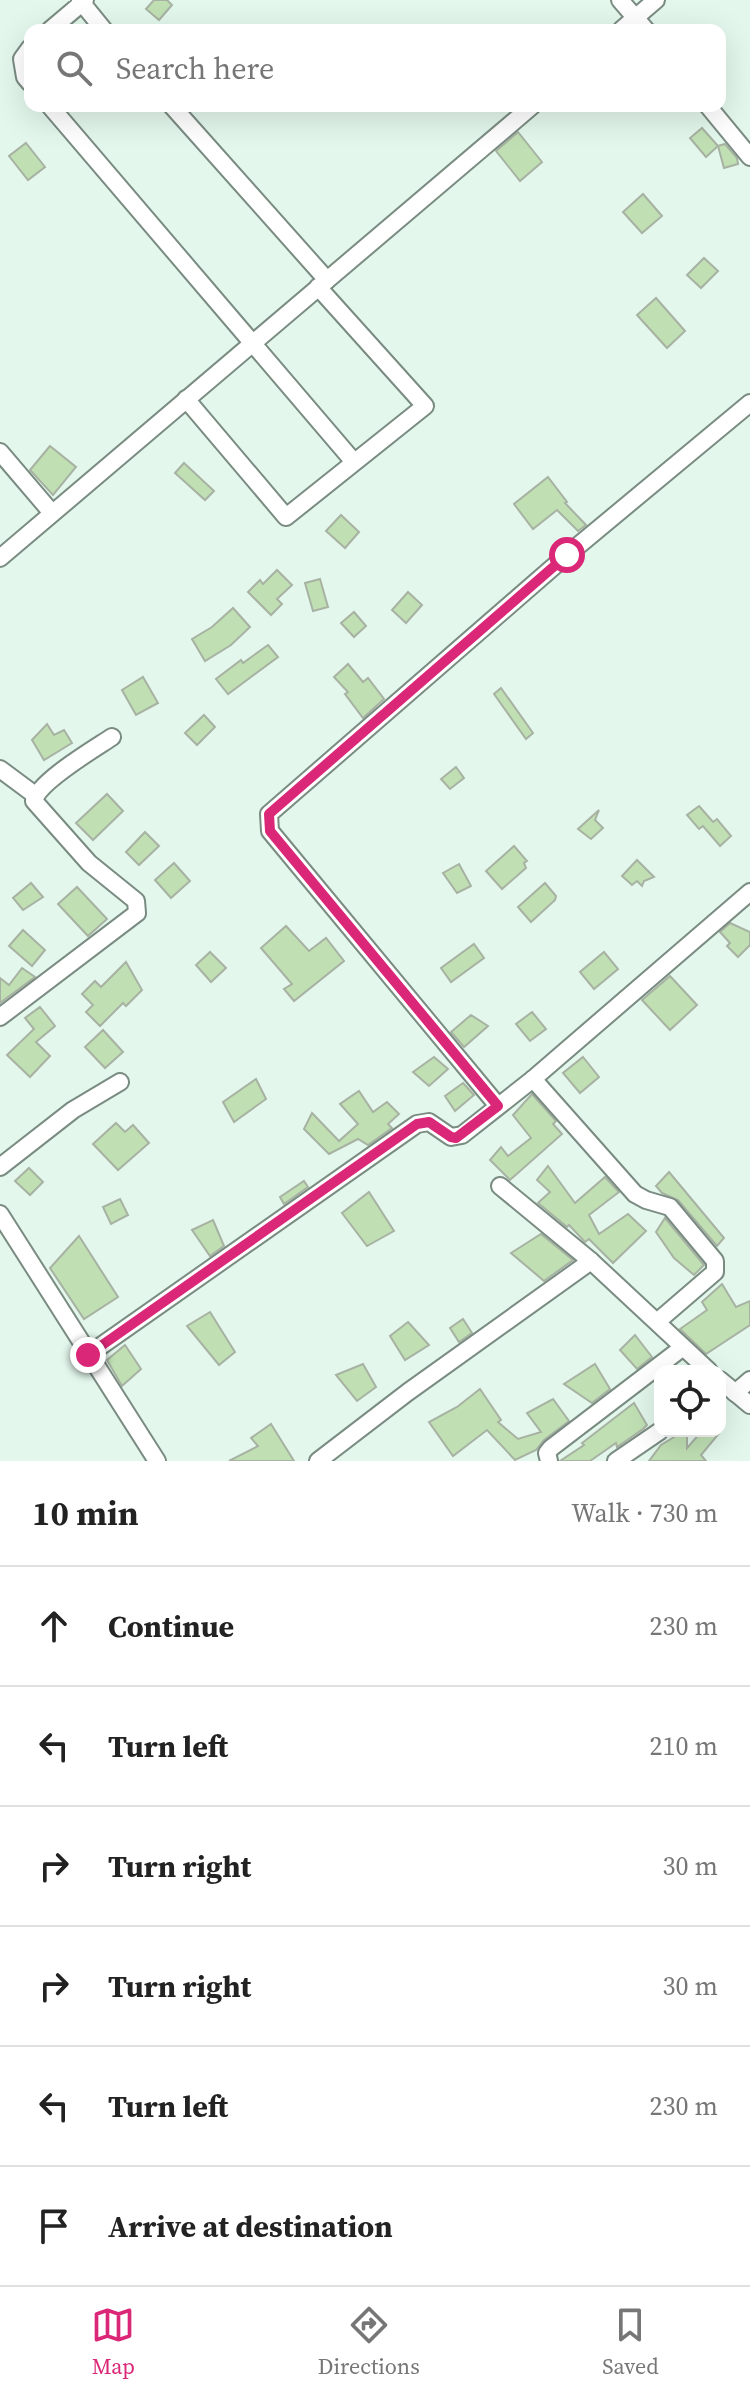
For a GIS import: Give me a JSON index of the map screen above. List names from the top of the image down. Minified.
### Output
{"page":{"search":"Search here","heading":["10 min","Walk · 730 m"],"list":[["Continue","230 m"],["Turn left","210 m"],["Turn right","30 m"],["Turn right","30 m"],["Turn left","230 m"],"Arrive at destination"],"nav":["Map","Directions","Saved"]}}
